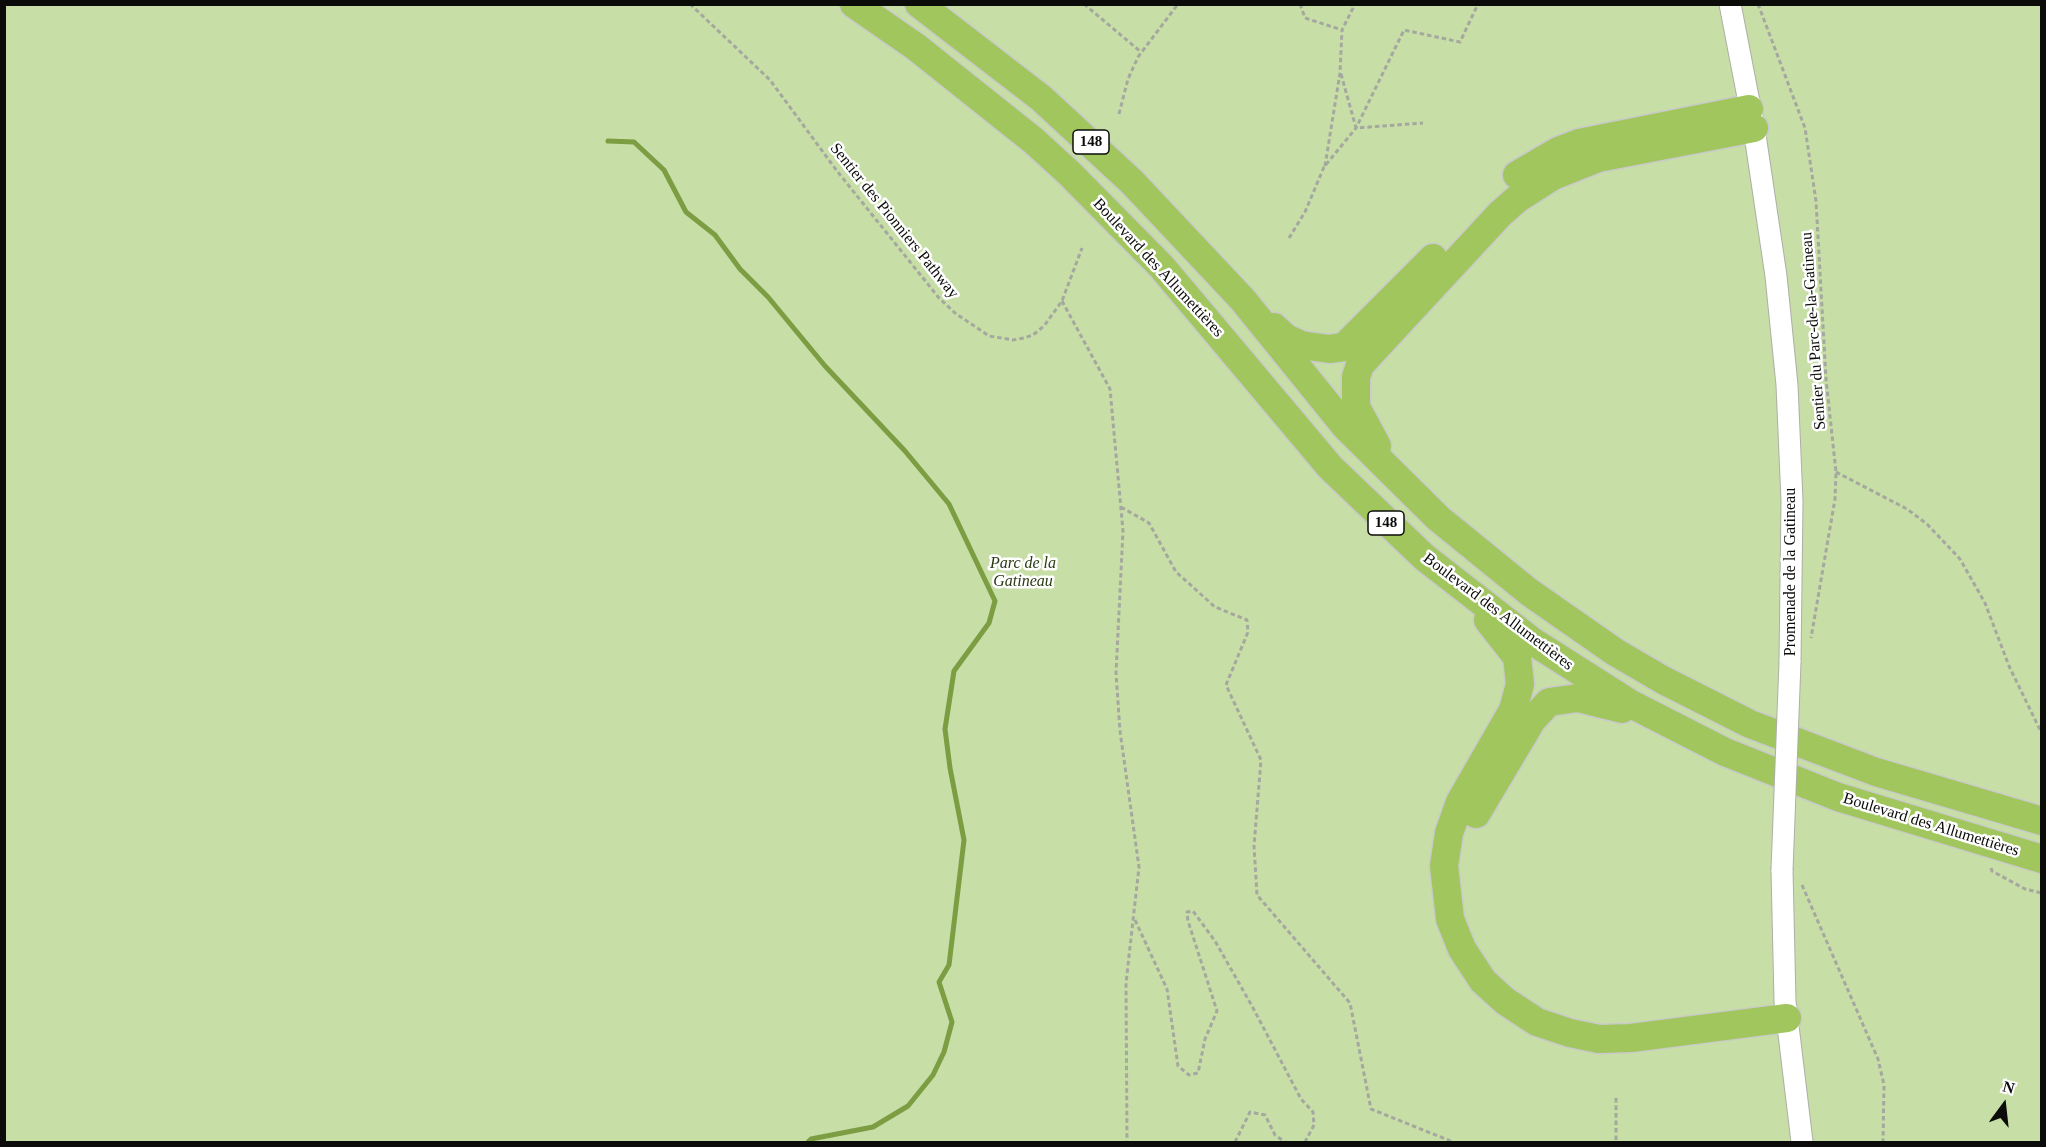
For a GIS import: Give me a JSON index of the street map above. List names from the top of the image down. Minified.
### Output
{"streets":{"highway":["148","Boulevard des Allumettières"],"street":["Promenade de la Gatineau"],"path":["Sentier des Pionniers Pathway","Sentier du Parc-de-la-Gatineau"]},"parks":["Parc de la Gatineau"],"north":"top"}
